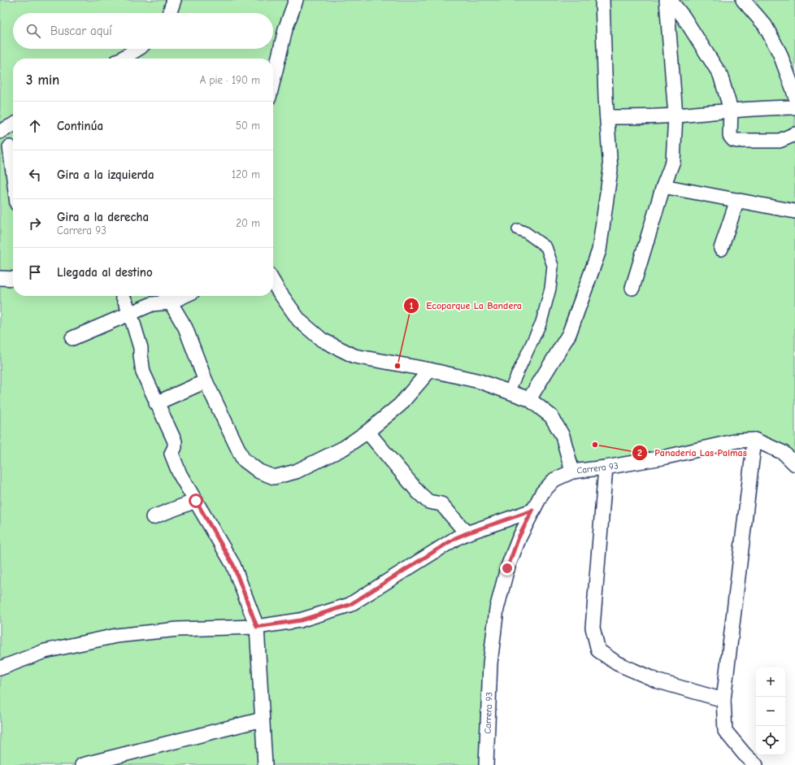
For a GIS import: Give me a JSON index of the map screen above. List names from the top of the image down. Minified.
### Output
{"streets":{"street":["Carrera 93"]},"places":["Ecoparque La Bandera","Panaderia Las Palmas"],"page":{"search":"Buscar aquí","heading":["3 min","A pie · 190 m"],"list":[["Continúa","50 m"],["Gira a la izquierda","120 m"],["Gira a la derecha","Carrera 93","20 m"],"Llegada al destino"],"map_buttons":["+","−"]}}
